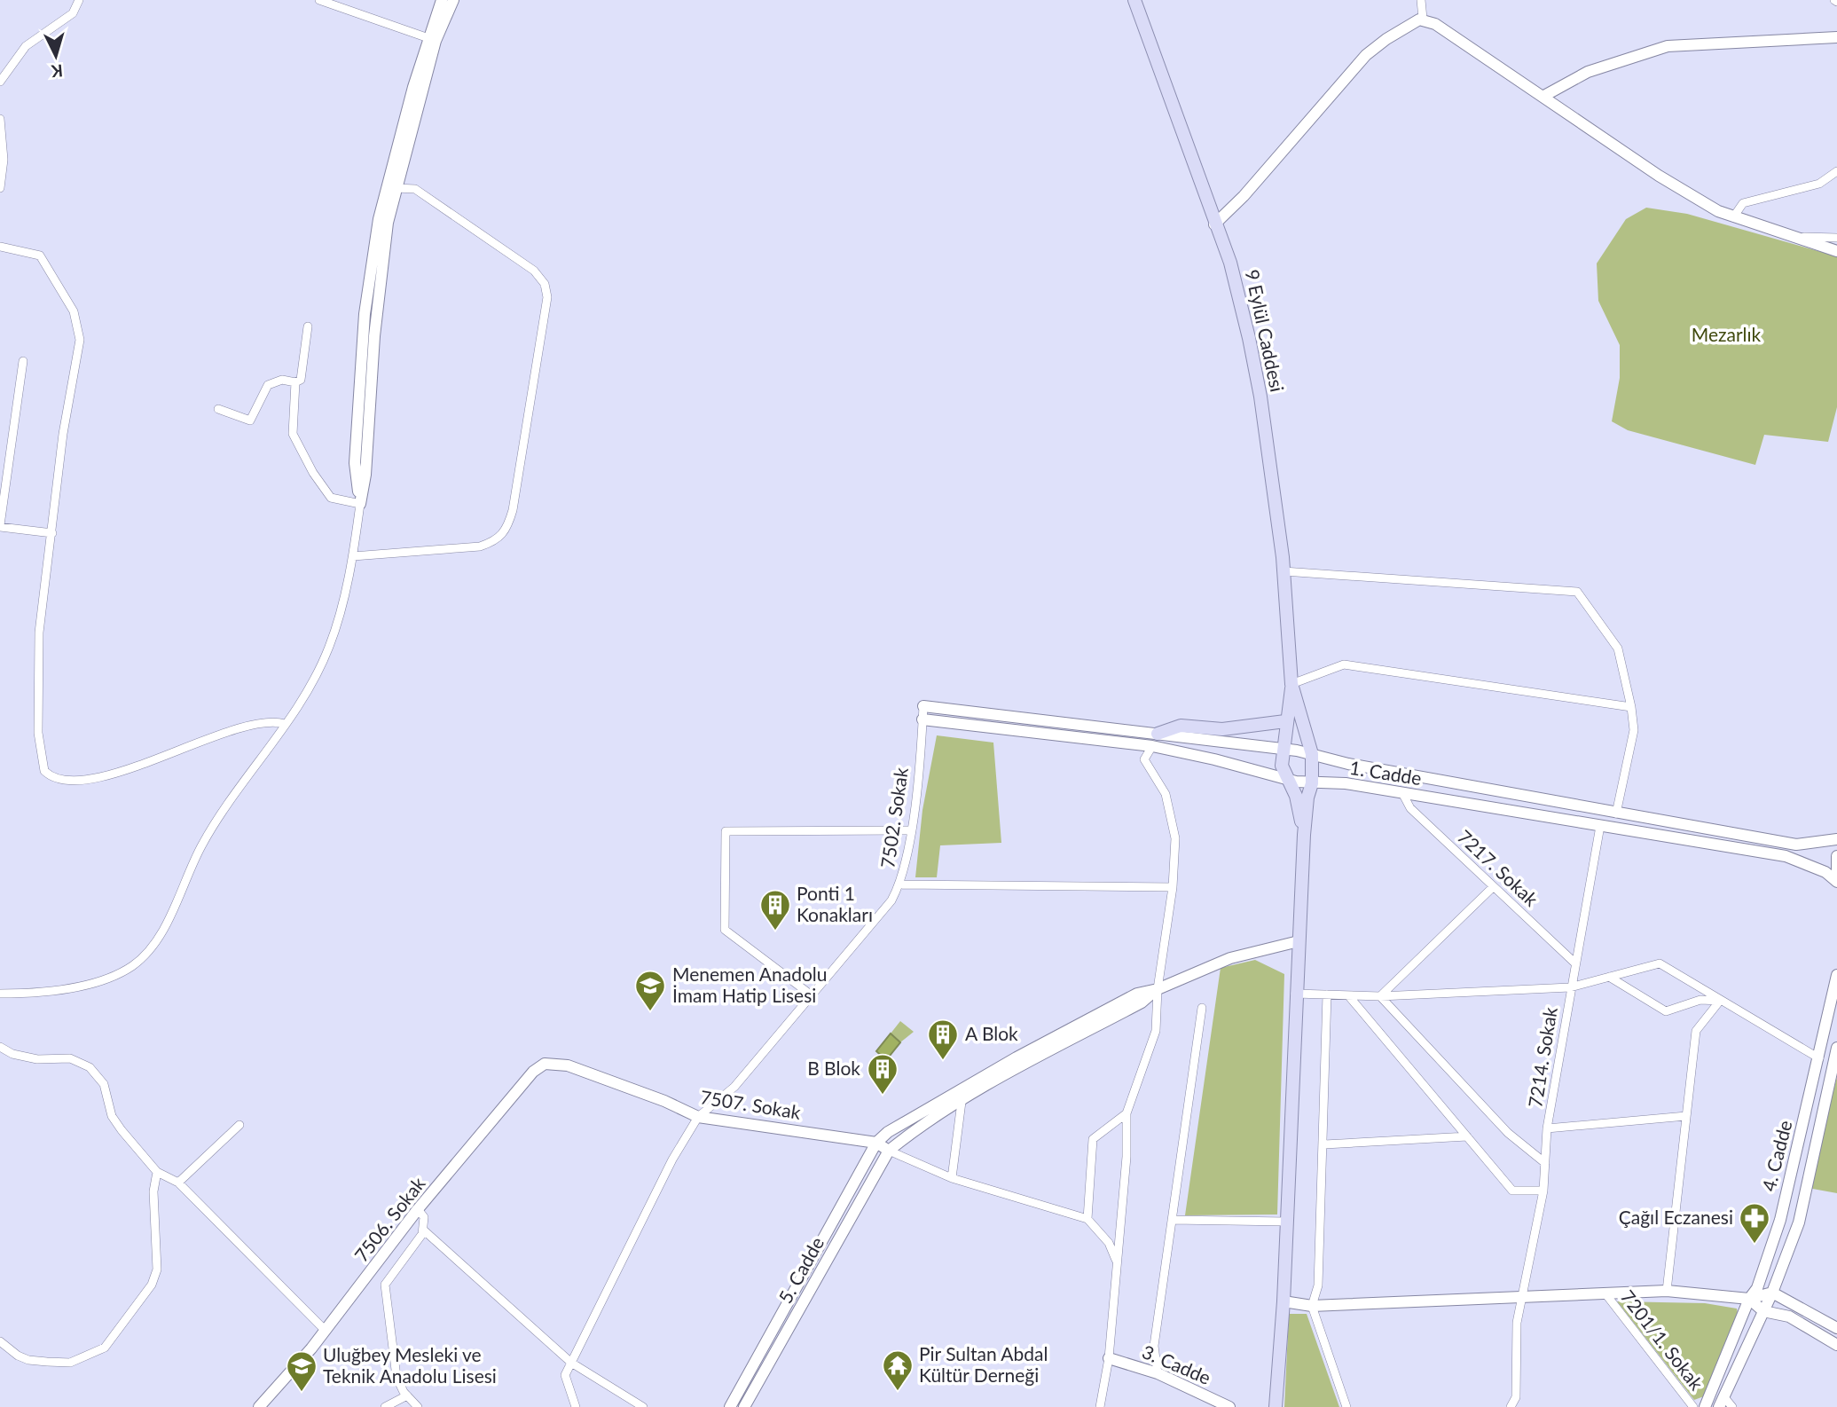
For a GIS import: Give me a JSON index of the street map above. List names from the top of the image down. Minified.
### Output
{"streets":{"main road":["9 Eylül Caddesi"],"street":["1. Cadde","7502. Sokak","7217. Sokak","7214. Sokak","7507. Sokak","4. Cadde","7506. Sokak","5. Cadde","7201/1. Sokak","3. Cadde"]},"crossings":[["9 Eylül Caddesi","1. Cadde"],["1. Cadde","7502. Sokak"],["1. Cadde","7217. Sokak"],["1. Cadde","7214. Sokak"],["7502. Sokak","7507. Sokak"],["7217. Sokak","7214. Sokak"],["7507. Sokak","7506. Sokak"]],"parks":["Mezarlık"],"places":{"building":["Ponti 1 Konakları","A Blok","B Blok"],"school or university":["Menemen Anadolu İmam Hatip Lisesi","Uluğbey Mesleki ve Teknik Anadolu Lisesi"],"pharmacy":["Çağıl Eczanesi"],"temple":["Pir Sultan Abdal Kültür Derneği"]},"north":"bottom"}
